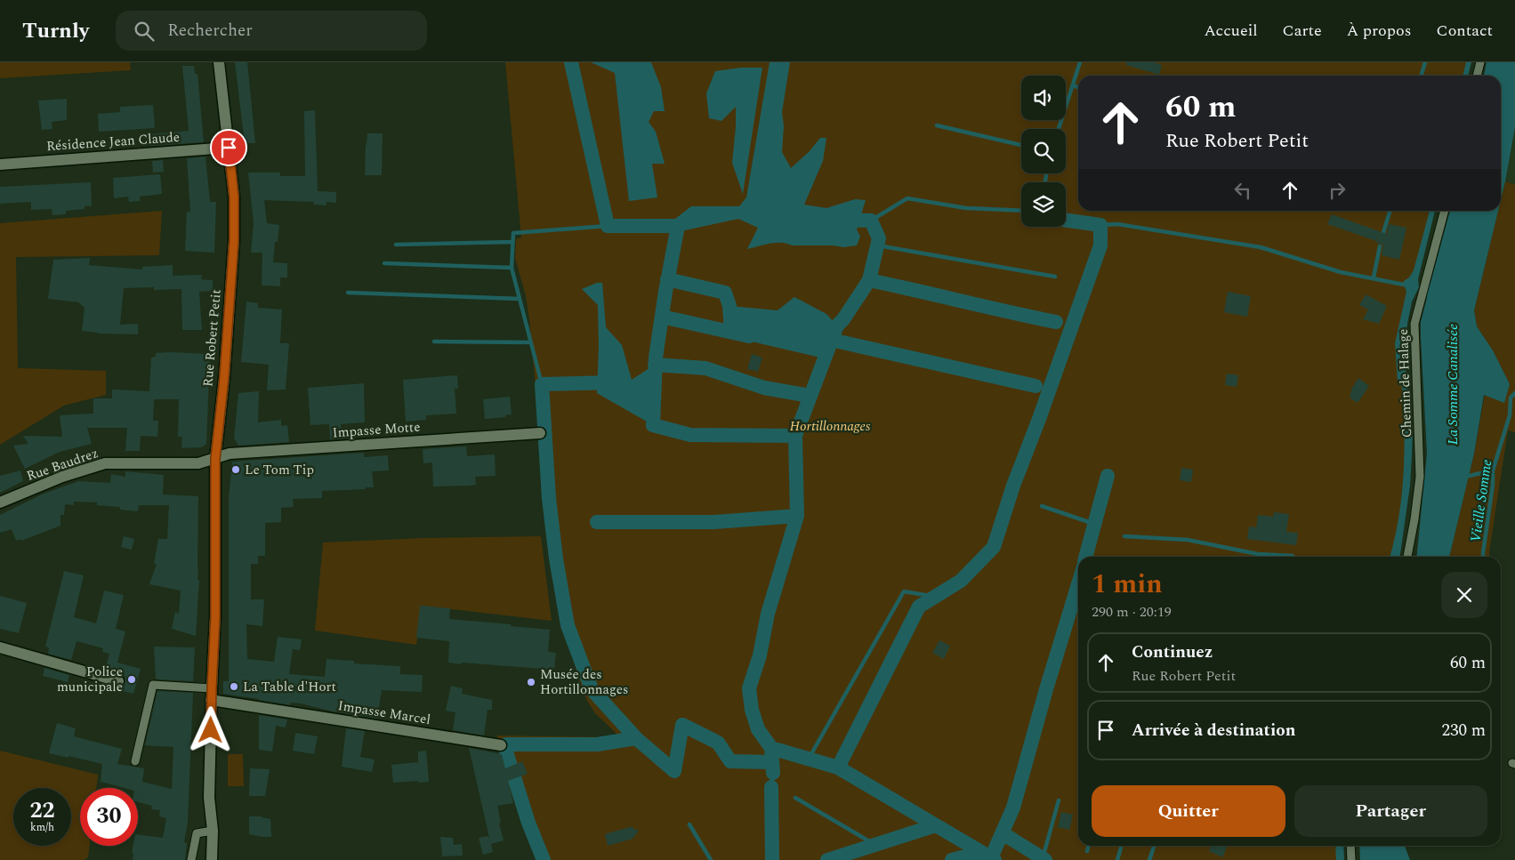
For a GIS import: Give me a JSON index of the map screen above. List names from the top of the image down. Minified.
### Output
{"streets":{"street":["Résidence Jean Claude","Rue Robert Petit","Impasse Motte","Rue Baudrez","Impasse Marcel"],"lane":["Chemin de Halage"]},"crossings":[["Résidence Jean Claude","Rue Robert Petit"],["Rue Robert Petit","Impasse Motte"],["Rue Robert Petit","Rue Baudrez"],["Rue Robert Petit","Impasse Marcel"],["Impasse Motte","Rue Baudrez"]],"water":["La Somme Canalisée","Vieille Somme"],"parks":["Hortillonnages"],"places":["Le Tom Tip","Police municipale","Musée des Hortillonnages","La Table d'Hort"],"page":{"header":"Turnly","search":"Rechercher","nav":["Accueil","Carte","À propos","Contact"],"turn":["60 m","Rue Robert Petit"],"heading":["1 min","290 m · 20:19"],"list":[{"name":"Continuez","note":"Rue Robert Petit","value":"60 m"},{"name":"Arrivée à destination","value":"230 m"}],"buttons":["Quitter","Partager"],"speed":"22 km/h","limit":"30"}}
